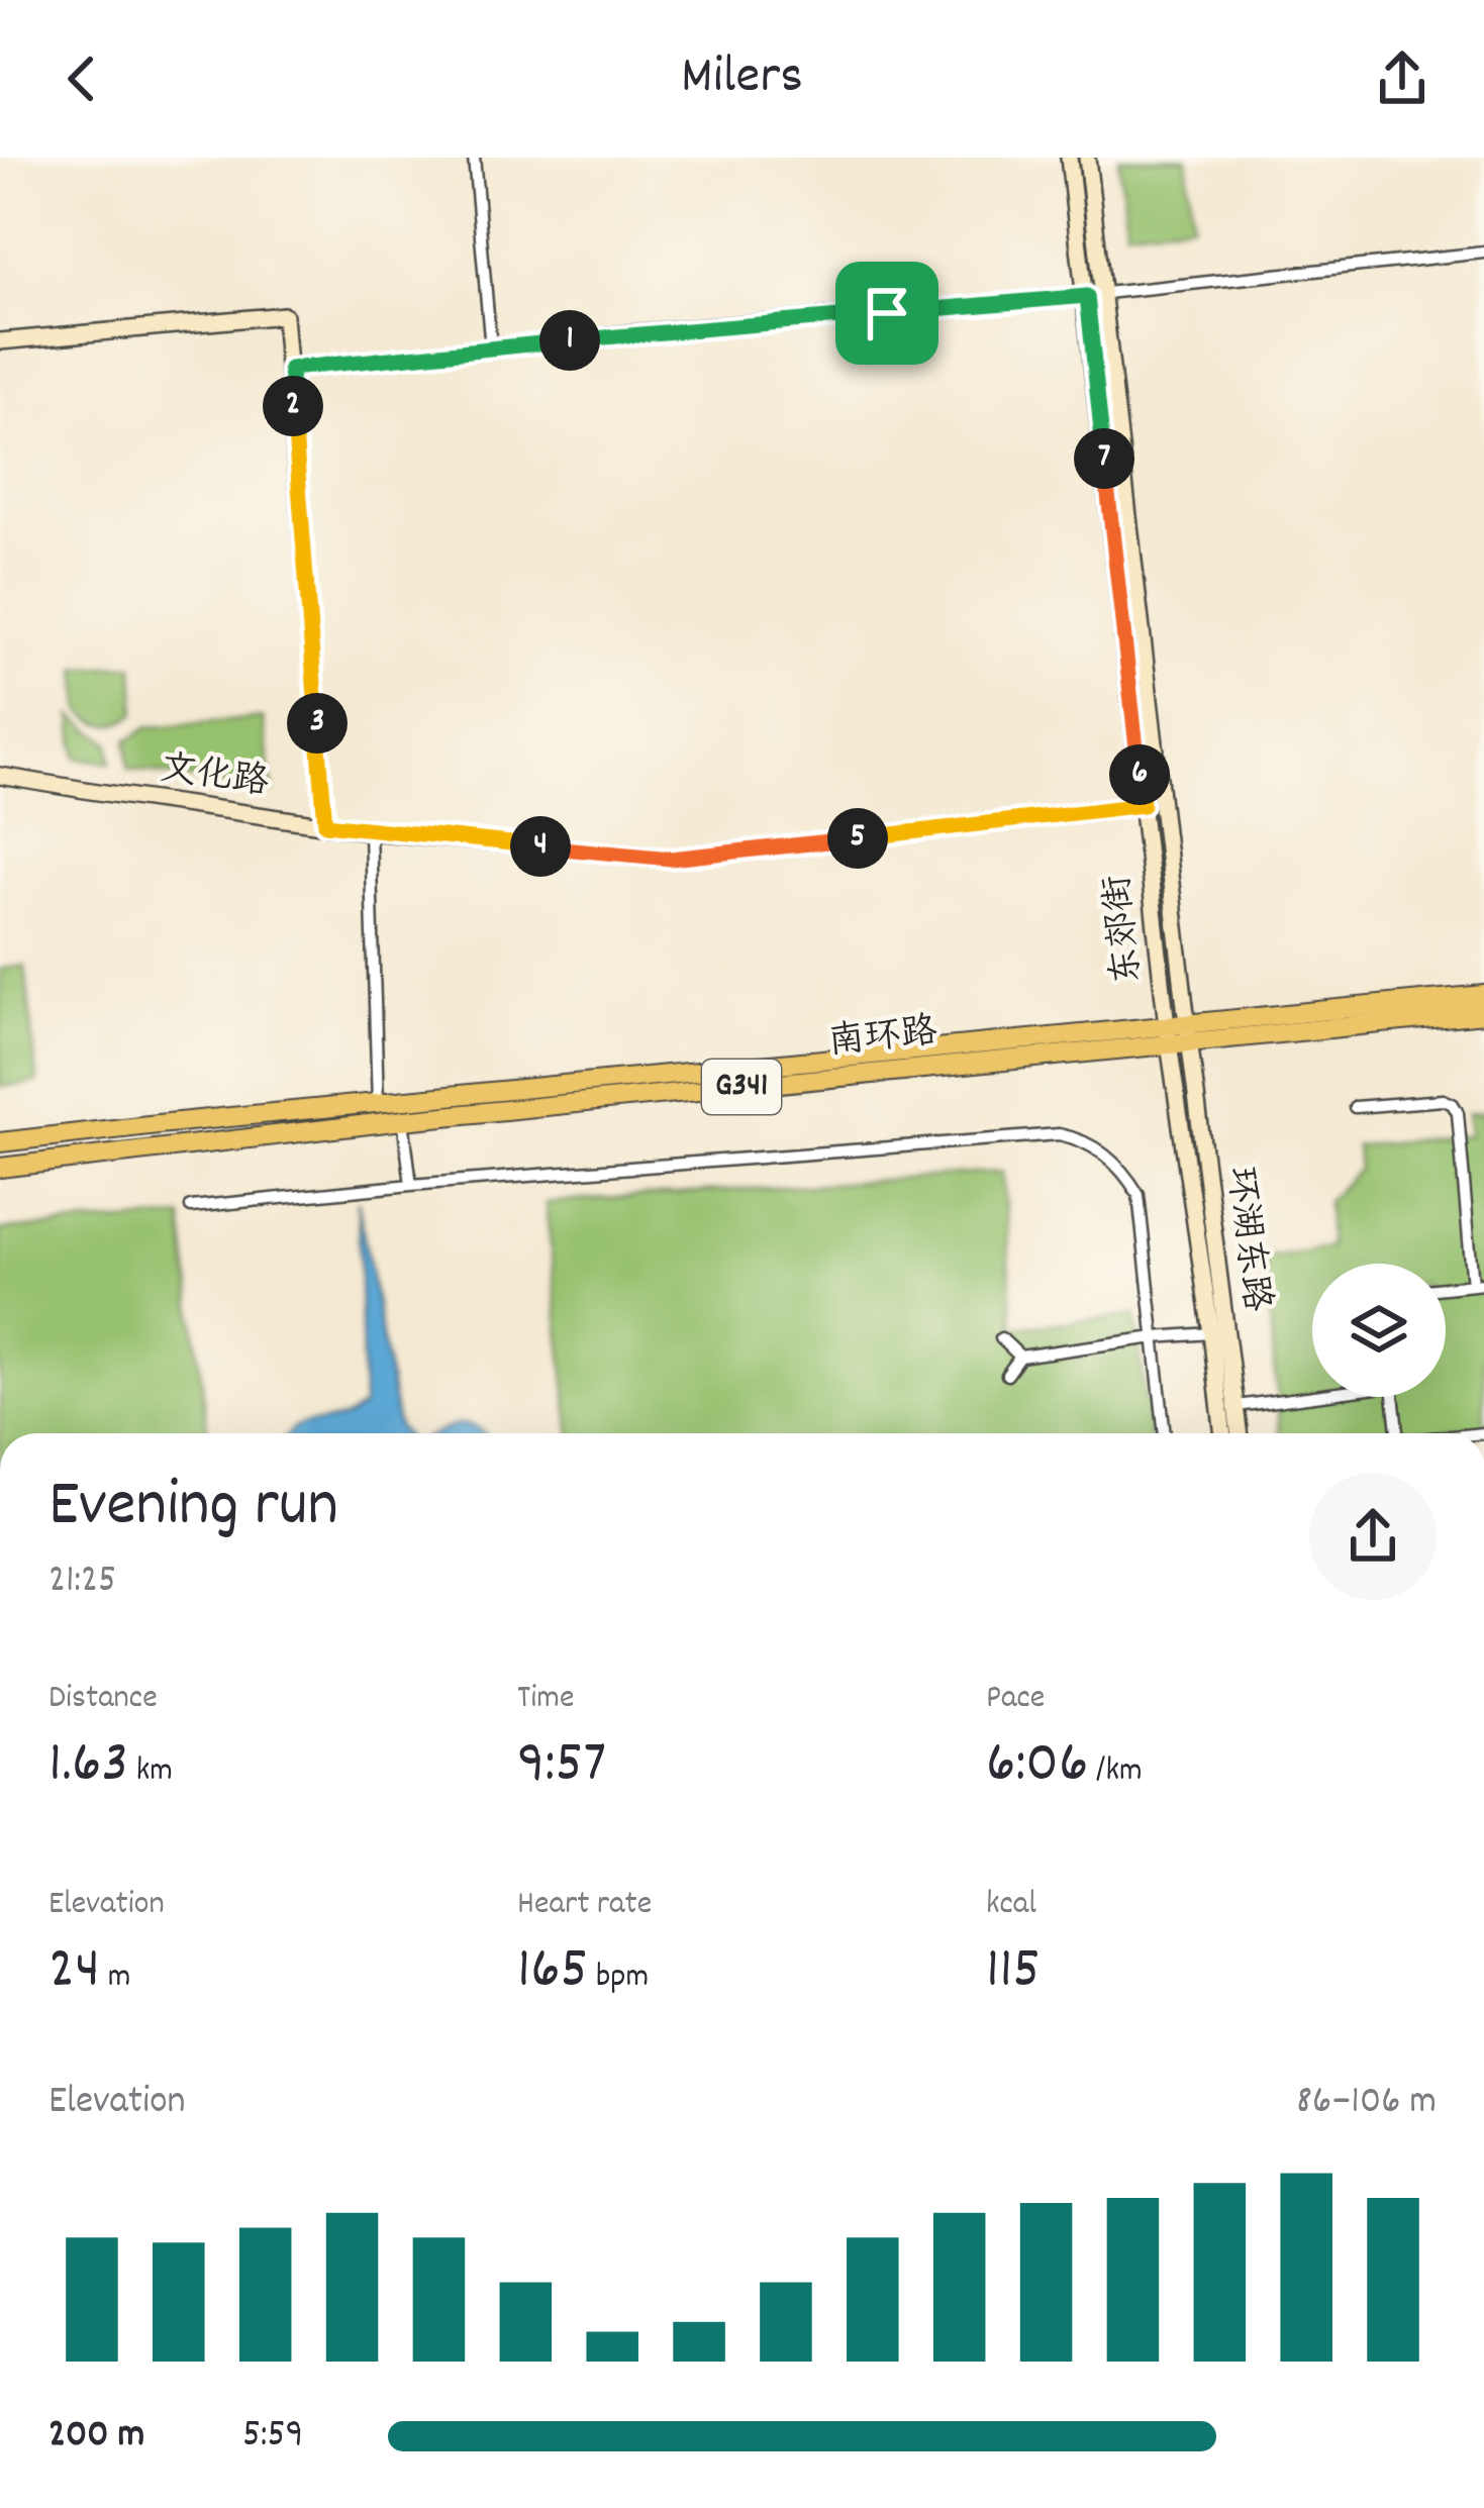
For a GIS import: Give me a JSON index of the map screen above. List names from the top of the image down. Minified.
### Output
{"streets":{"highway":["南环路","G341"],"street":["文化路","东郊街","环湖东路"]},"crossings":[["文化路","东郊街"],["东郊街","南环路"],["东郊街","环湖东路"],["南环路","环湖东路"]],"page":{"header":"Milers","pins":["1","2","7","3","6","5","4"],"heading":["Evening run","21:25"],"stats":[["Distance","1.63 km"],["Time","9:57"],["Pace","6:06 /km"],["Elevation","24 m"],["Heart rate","165 bpm"],["kcal","115"]],"chart":["Elevation","86–106 m"],"list":[{"name":"200 m","note":"5:59"}]}}
